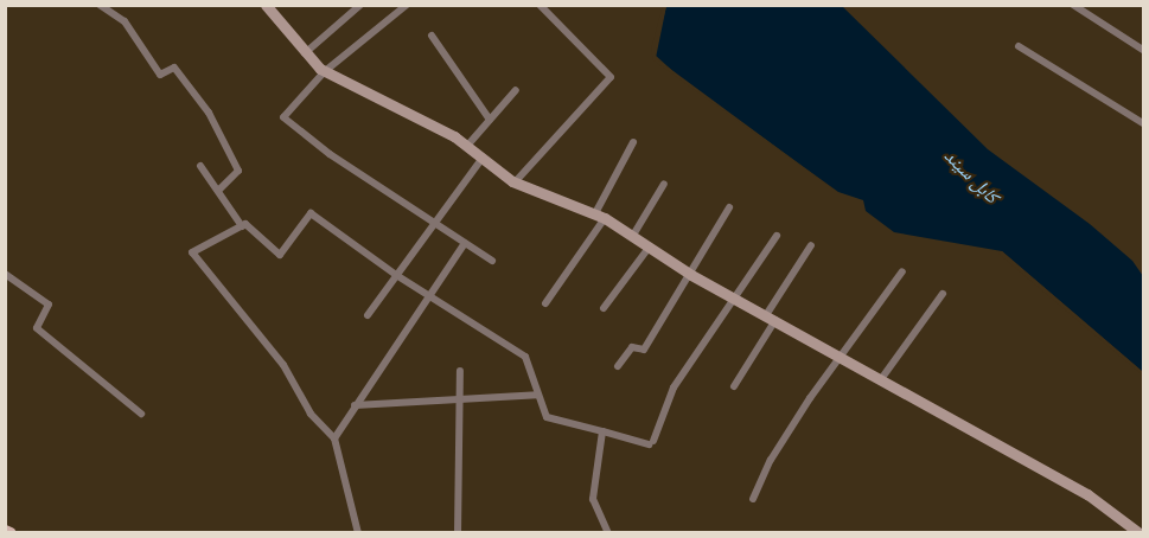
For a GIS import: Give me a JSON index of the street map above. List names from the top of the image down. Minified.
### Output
{"water":["کابل سيند"]}
